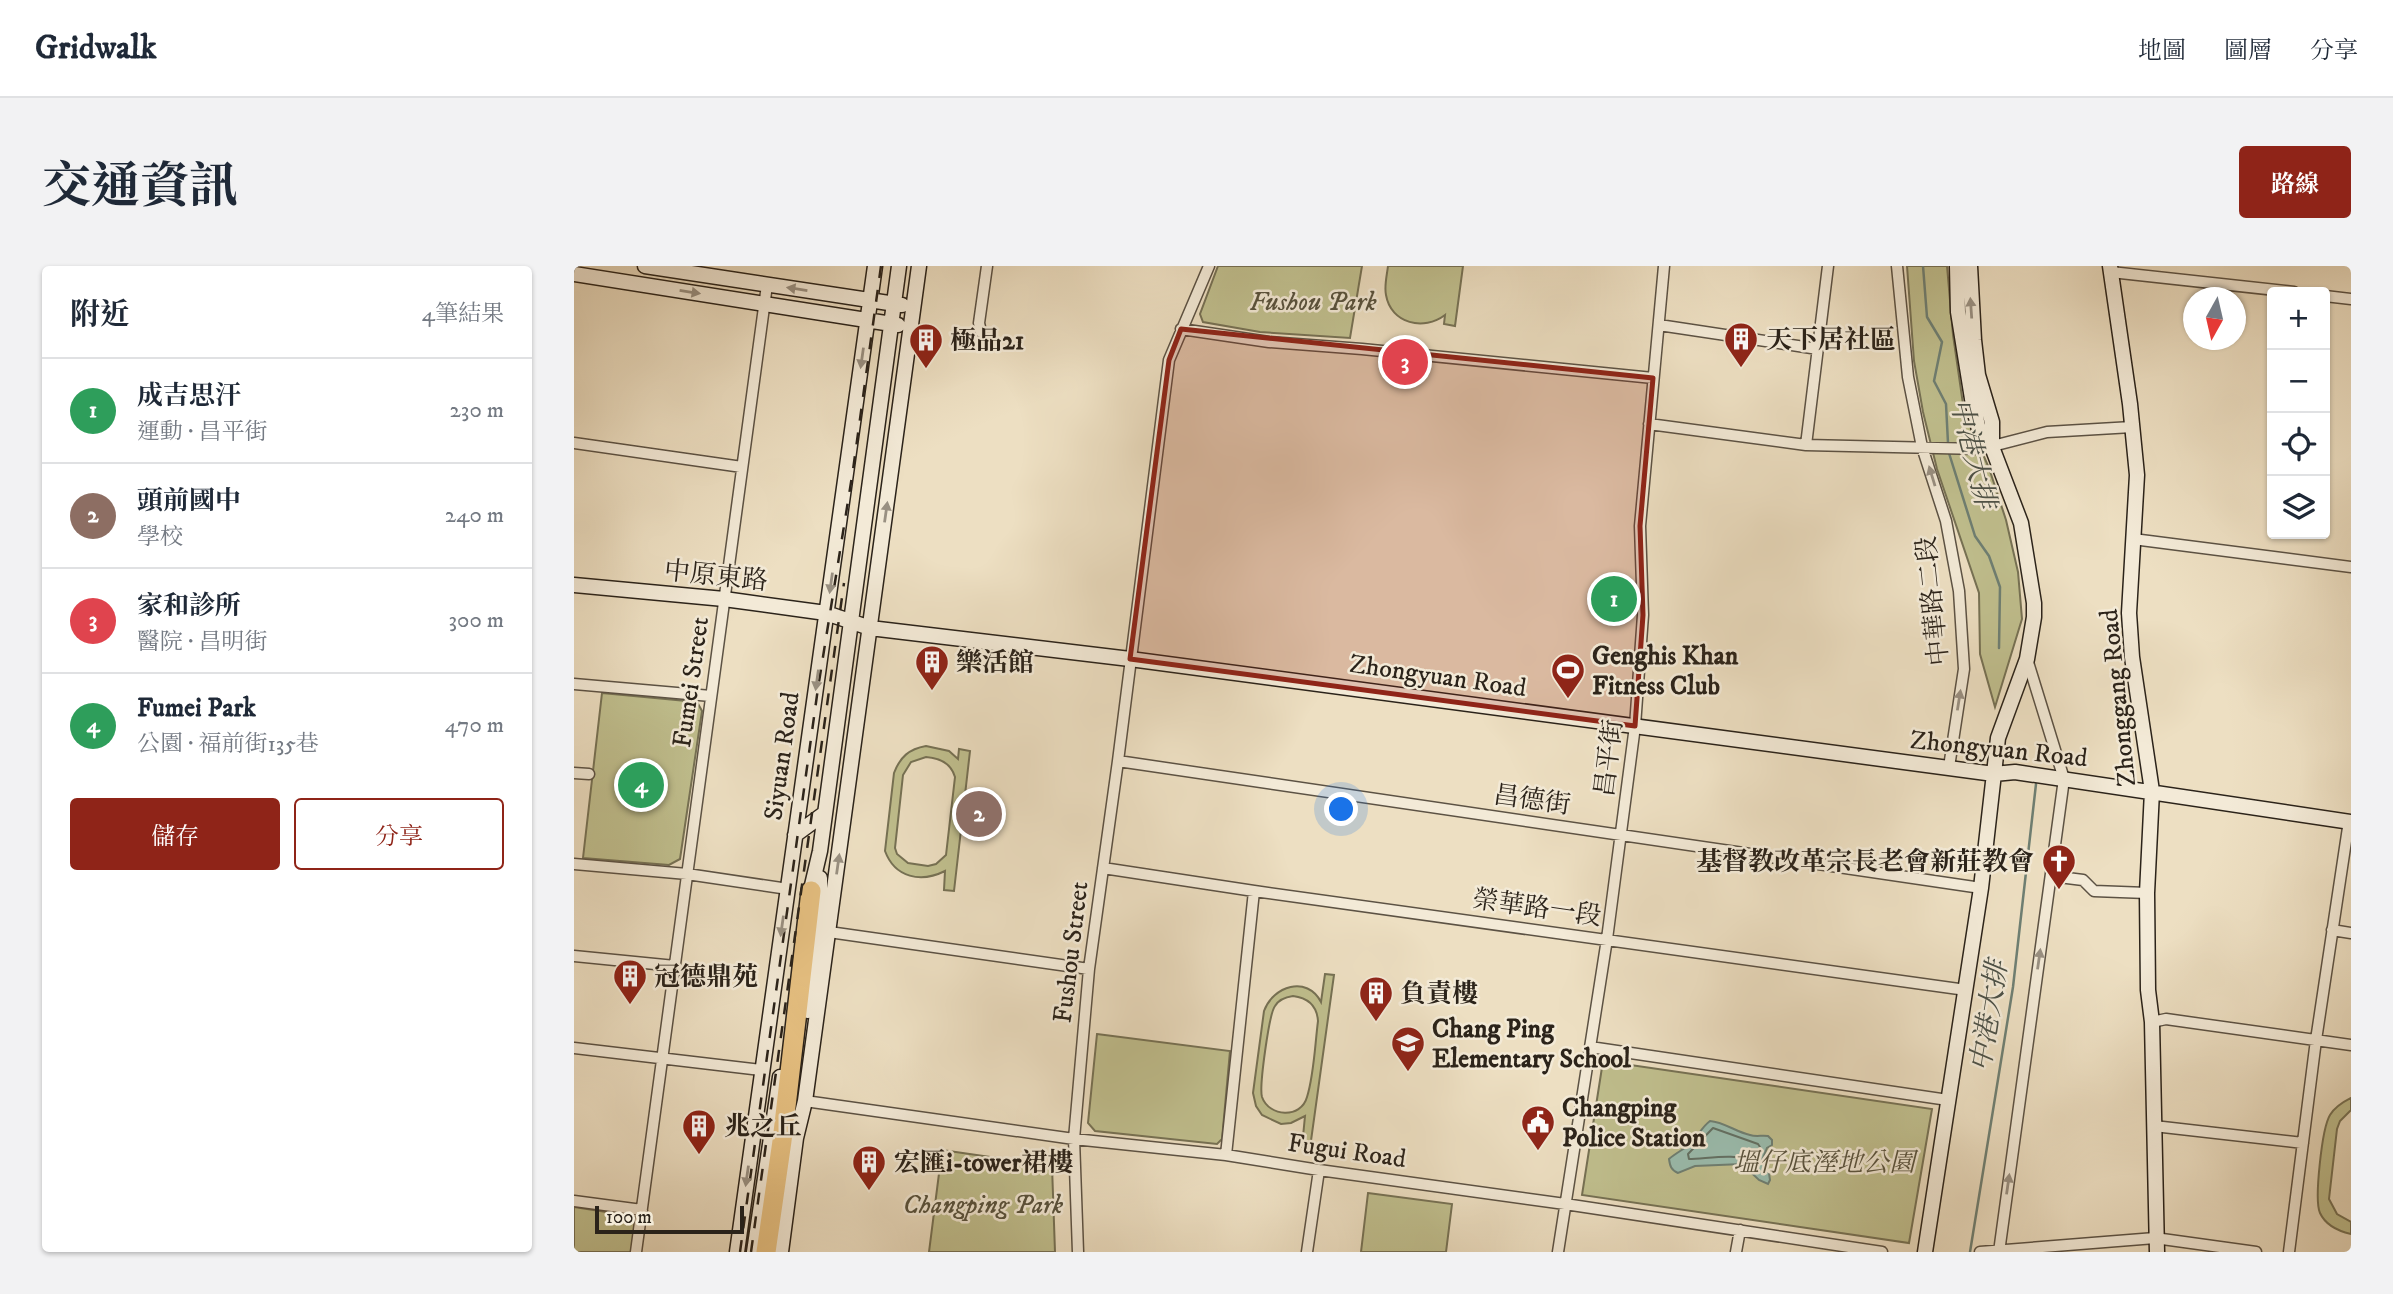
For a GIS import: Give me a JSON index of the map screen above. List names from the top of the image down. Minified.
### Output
{"streets":{"street":["中原東路","中華路二段","Zhongyuan Road","Fumei Street","Zhonggang Road","Siyuan Road","昌平街","昌德街","榮華路一段","Fushou Street","Fugui Road"]},"crossings":[["中原東路","Zhongyuan Road"],["中原東路","Fumei Street"],["中原東路","Siyuan Road"],["中華路二段","Zhongyuan Road"],["Zhongyuan Road","Zhonggang Road"],["Zhongyuan Road","Siyuan Road"],["Zhongyuan Road","昌平街"],["Zhongyuan Road","Fushou Street"],["Siyuan Road","Fugui Road"],["昌平街","昌德街"],["昌平街","榮華路一段"],["昌平街","Fugui Road"],["昌德街","Fushou Street"],["榮華路一段","Fushou Street"],["Fushou Street","Fugui Road"]],"water":["中港大排"],"parks":["Fushou Park","塭仔底溼地公園","Changping Park"],"places":{"building":["天下居社區","極品21","樂活館","冠德鼎苑","負責樓","兆之丘","宏匯i-tower裙樓"],"sports":["Genghis Khan Fitness Club"],"church":["基督教改革宗長老會新莊教會"],"school or university":["Chang Ping Elementary School"],"public building":["Changping Police Station"]},"scale_bar":"100 m","north":"bottom","page":{"header":"Gridwalk","nav":["地圖","圖層","分享"],"title":"交通資訊","buttons":["路線",["儲存","分享"]],"heading":["附近","4筆結果"],"map_buttons":["+","−"],"pins":["3","1","4","2"],"list":[{"mark":"1","name":"成吉思汗","note":"運動 · 昌平街","value":"230 m"},{"mark":"2","name":"頭前國中","note":"學校","value":"240 m"},{"mark":"3","name":"家和診所","note":"醫院 · 昌明街","value":"300 m"},{"mark":"4","name":"Fumei Park","note":"公園 · 福前街135巷","value":"470 m"}],"scale":"100 m"}}
